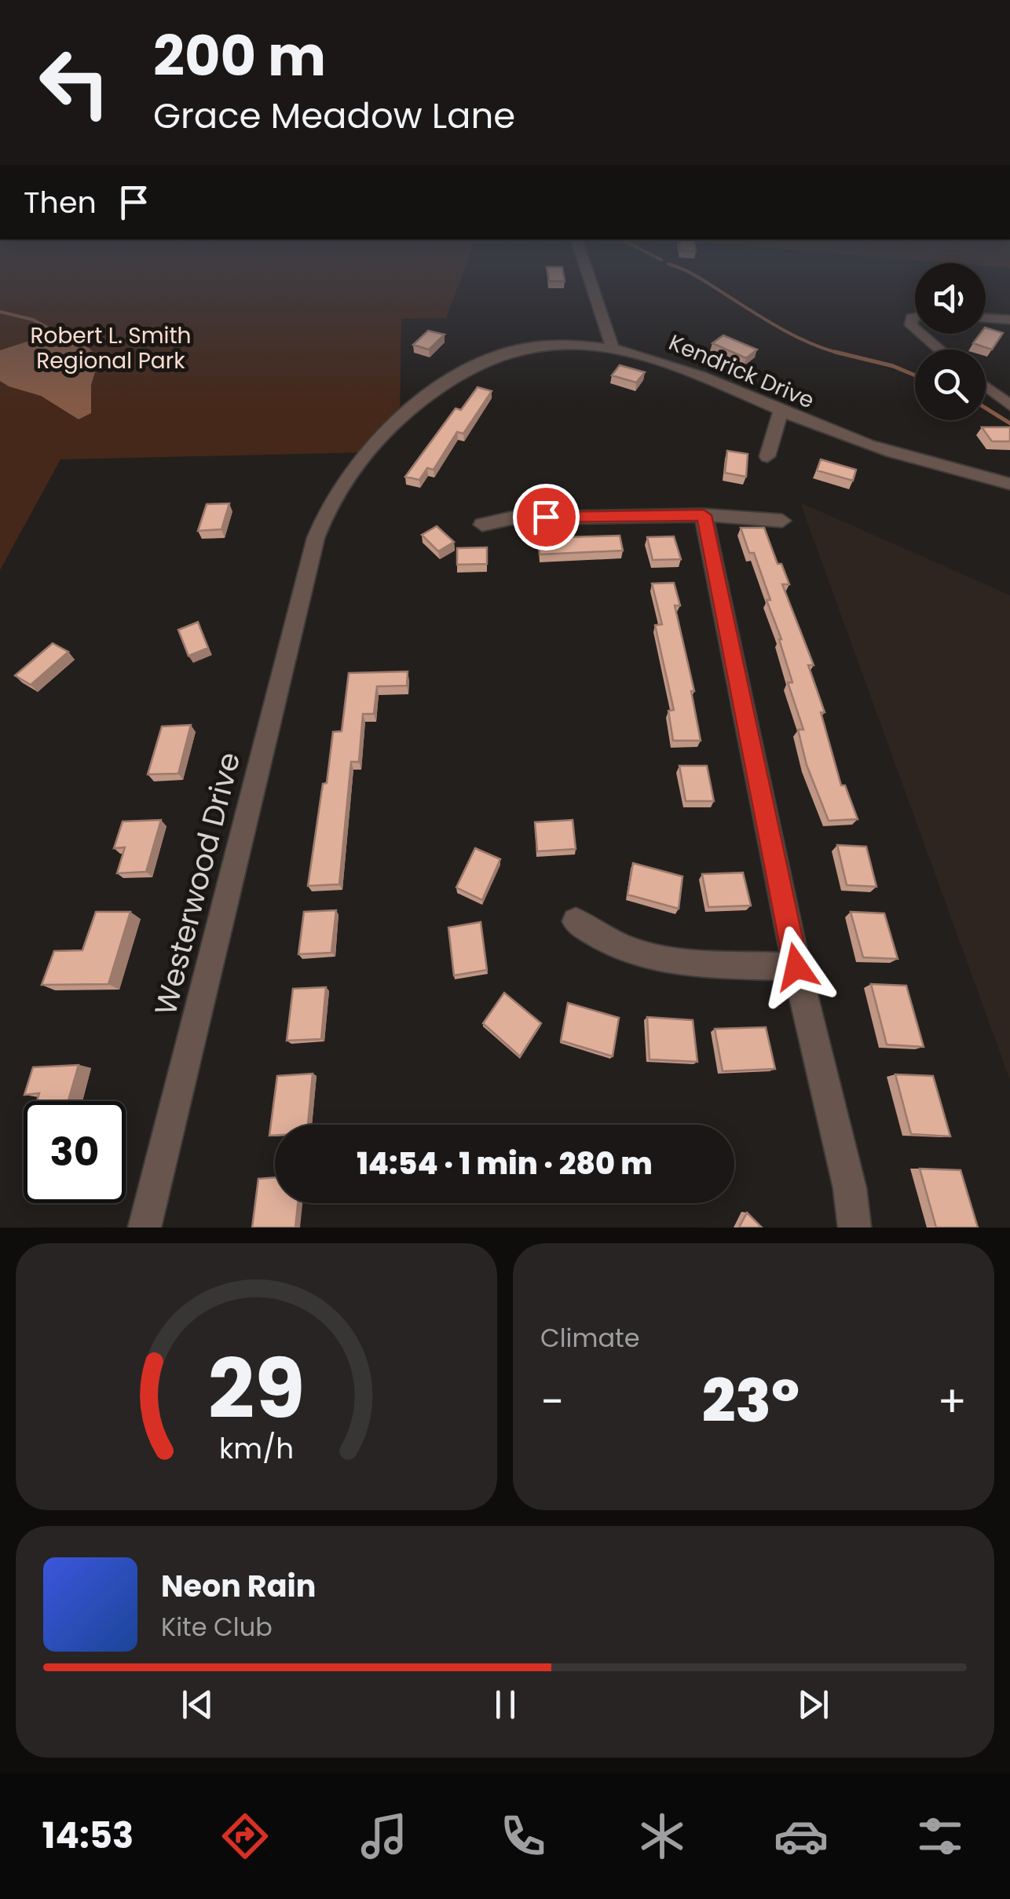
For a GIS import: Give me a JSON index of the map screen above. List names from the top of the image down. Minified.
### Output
{"streets":{"street":["Kendrick Drive","Westerwood Drive"]},"crossings":[["Kendrick Drive","Westerwood Drive"]],"parks":["Robert L. Smith Regional Park"],"page":{"turn":["200 m","Grace Meadow Lane"],"then":"Then","limit":"30","trip":"14:54 · 1 min · 280 m","tile":"Climate","heat":["−","23°","+"],"song":["Neon Rain","Kite Club"],"tabs":"14:53","gauge":["29","km/h"]}}
